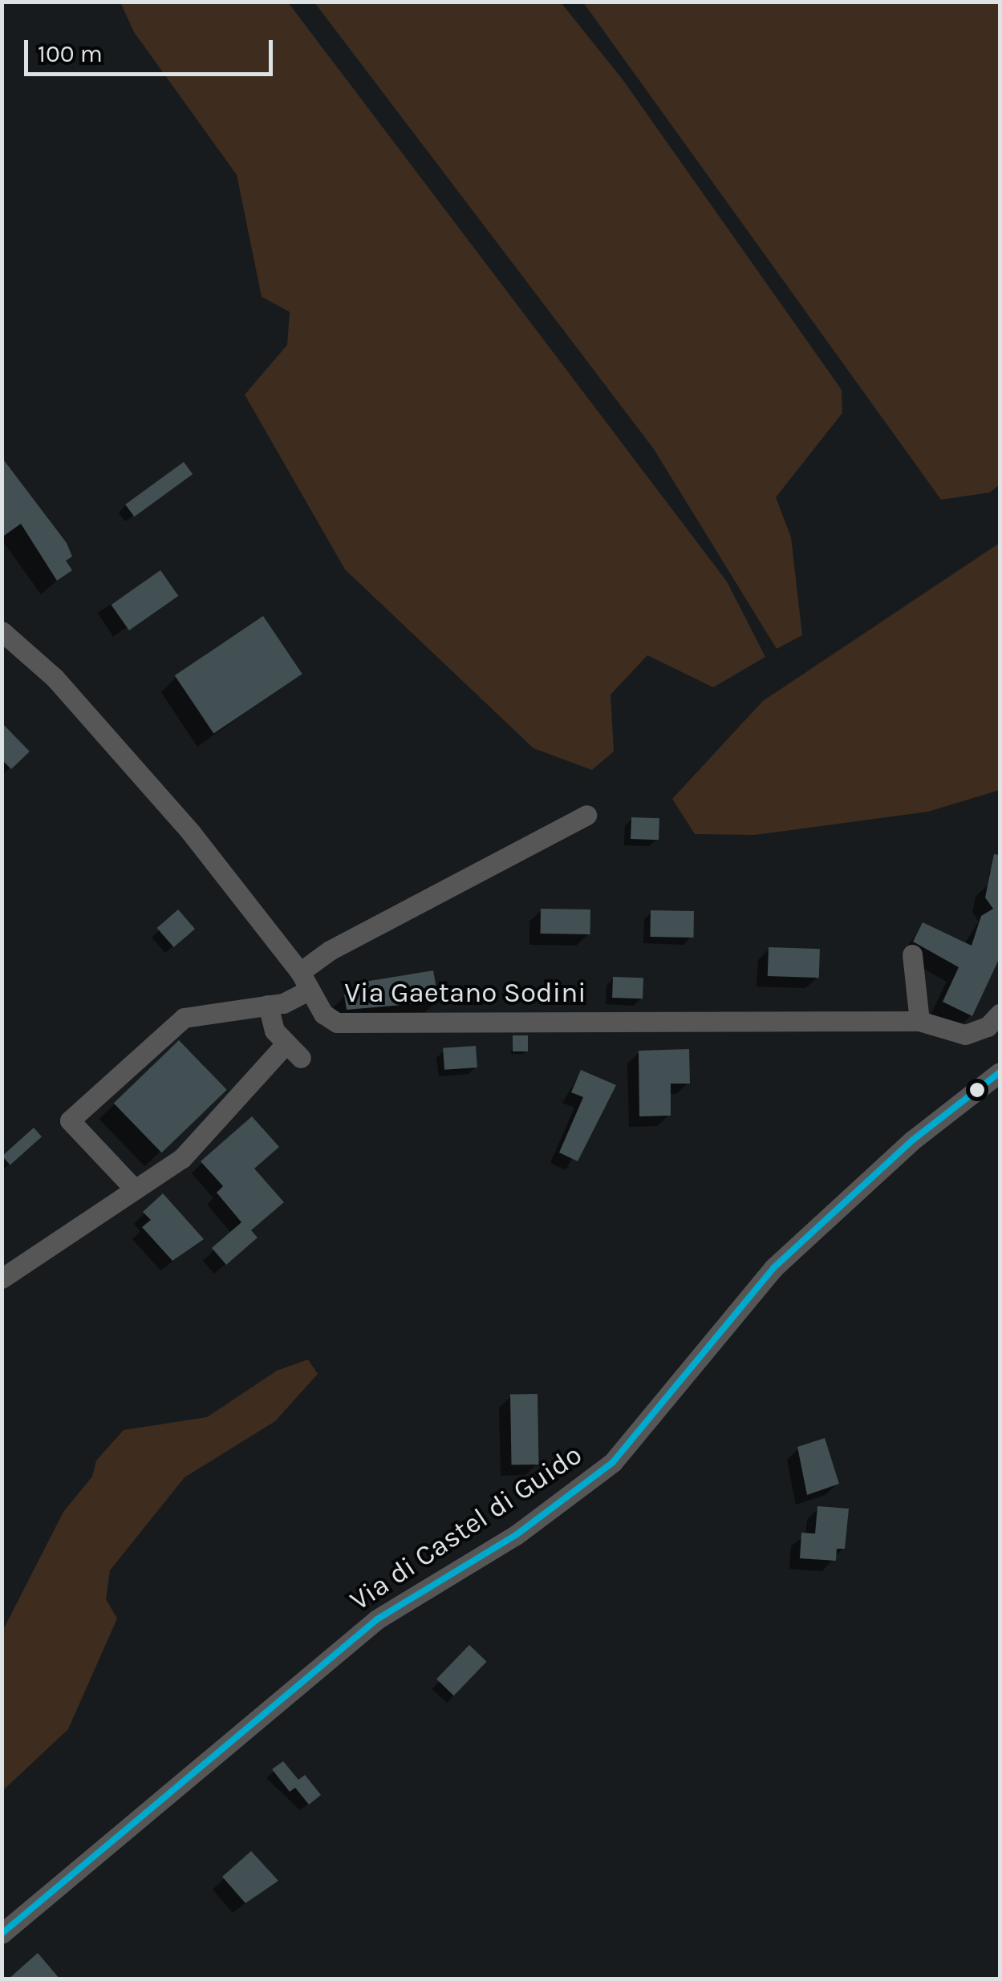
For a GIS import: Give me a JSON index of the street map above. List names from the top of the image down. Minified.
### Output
{"streets":{"street":["Via Gaetano Sodini","Via di Castel di Guido"]},"scale_bar":"100 m"}
